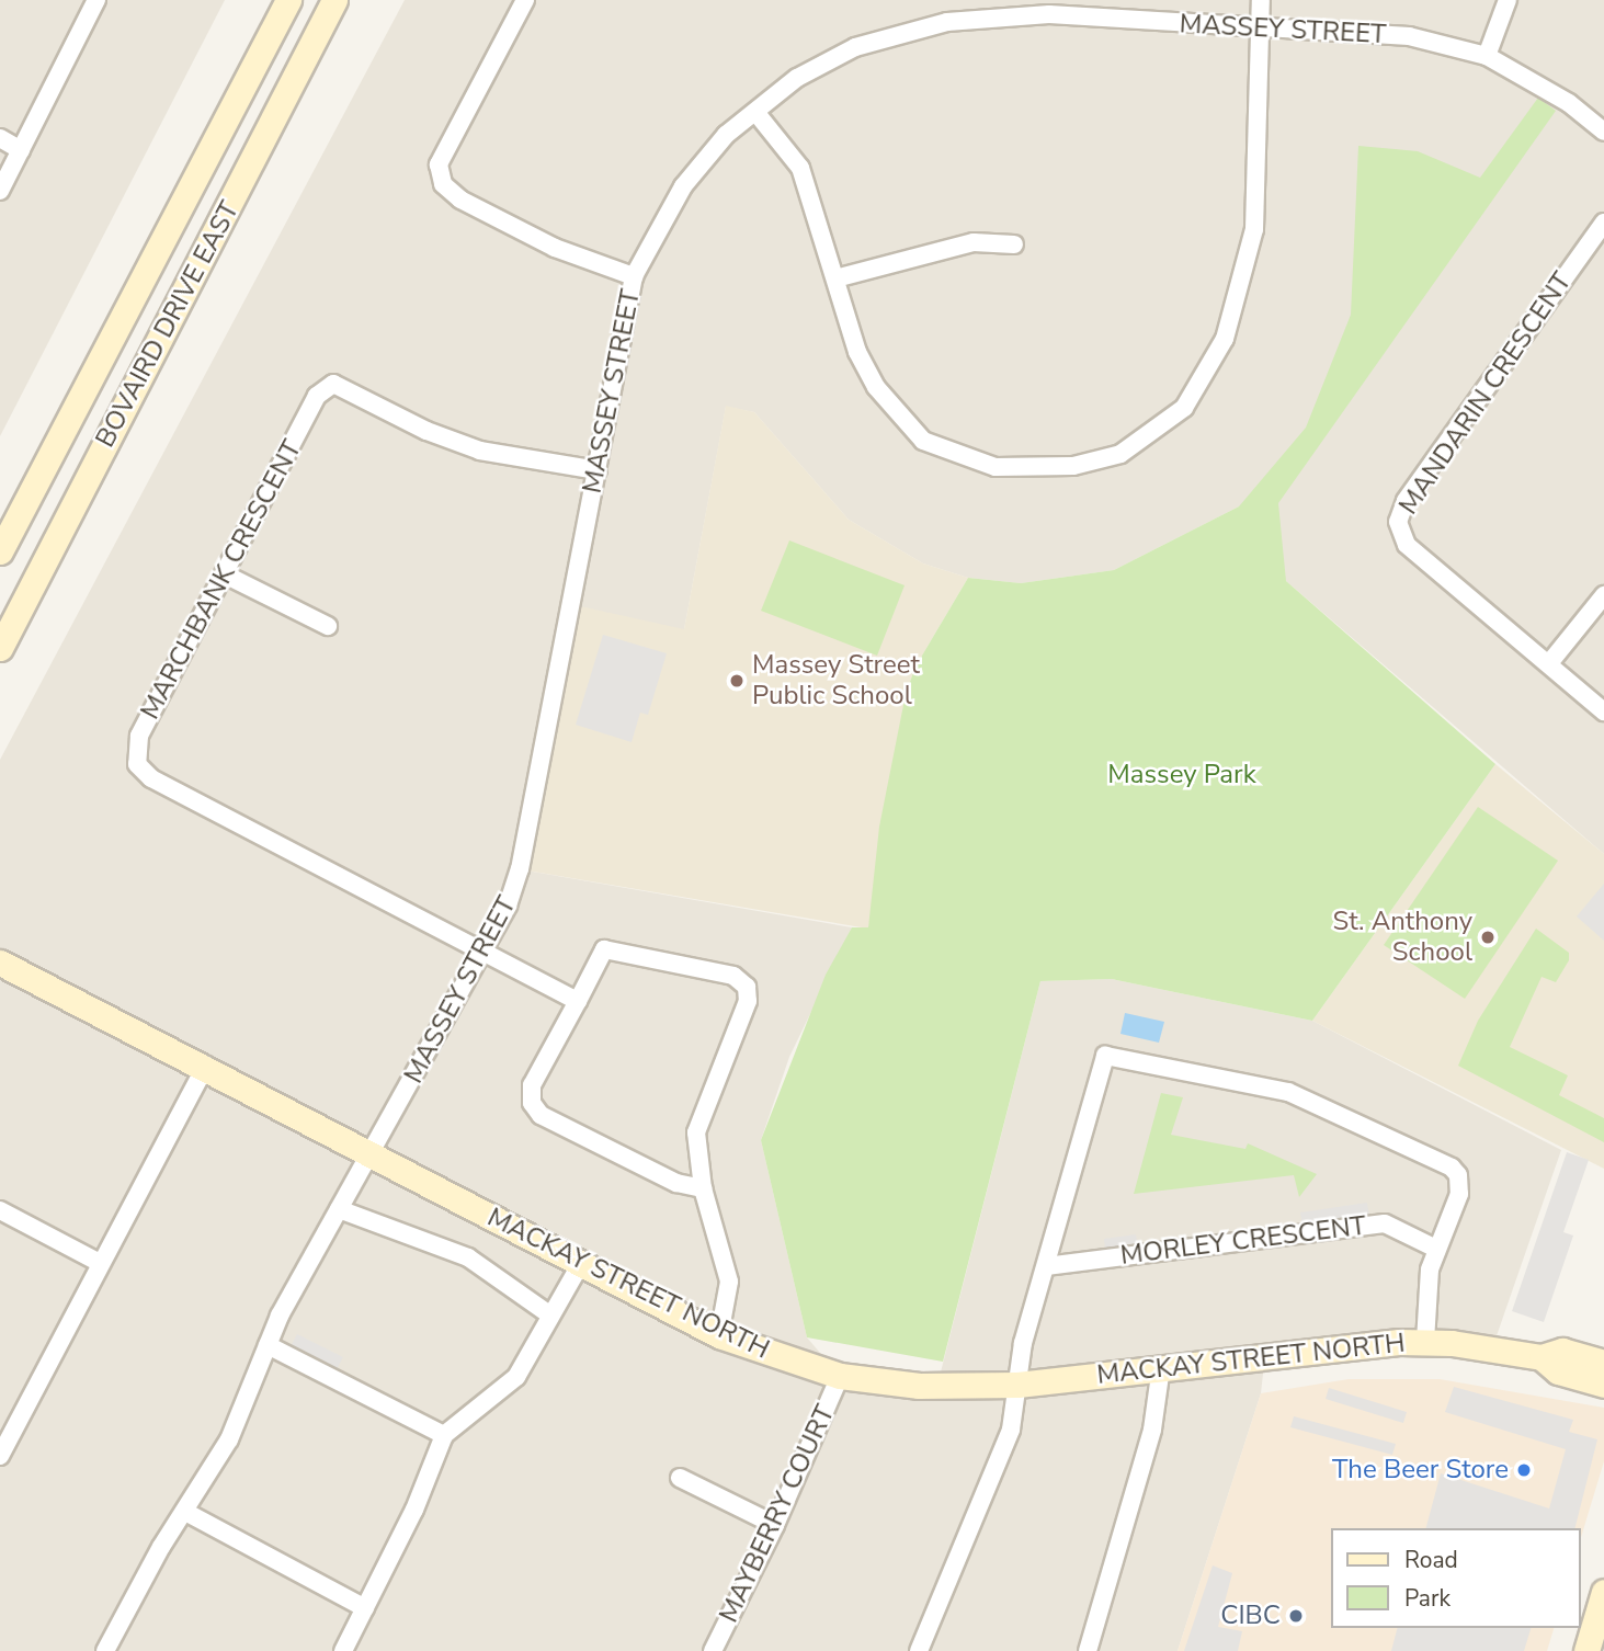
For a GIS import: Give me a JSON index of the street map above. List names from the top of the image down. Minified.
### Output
{"streets":{"street":["MASSEY STREET","BOVAIRD DRIVE EAST","MANDARIN CRESCENT","MARCHBANK CRESCENT","MORLEY CRESCENT","MACKAY STREET NORTH","MAYBERRY COURT"]},"crossings":[["MASSEY STREET","MARCHBANK CRESCENT"],["MASSEY STREET","MACKAY STREET NORTH"],["MACKAY STREET NORTH","MAYBERRY COURT"]],"parks":["Massey Park"],"places":["Massey Street Public School","St. Anthony School","The Beer Store","CIBC"],"legend":["Road","Park"]}
